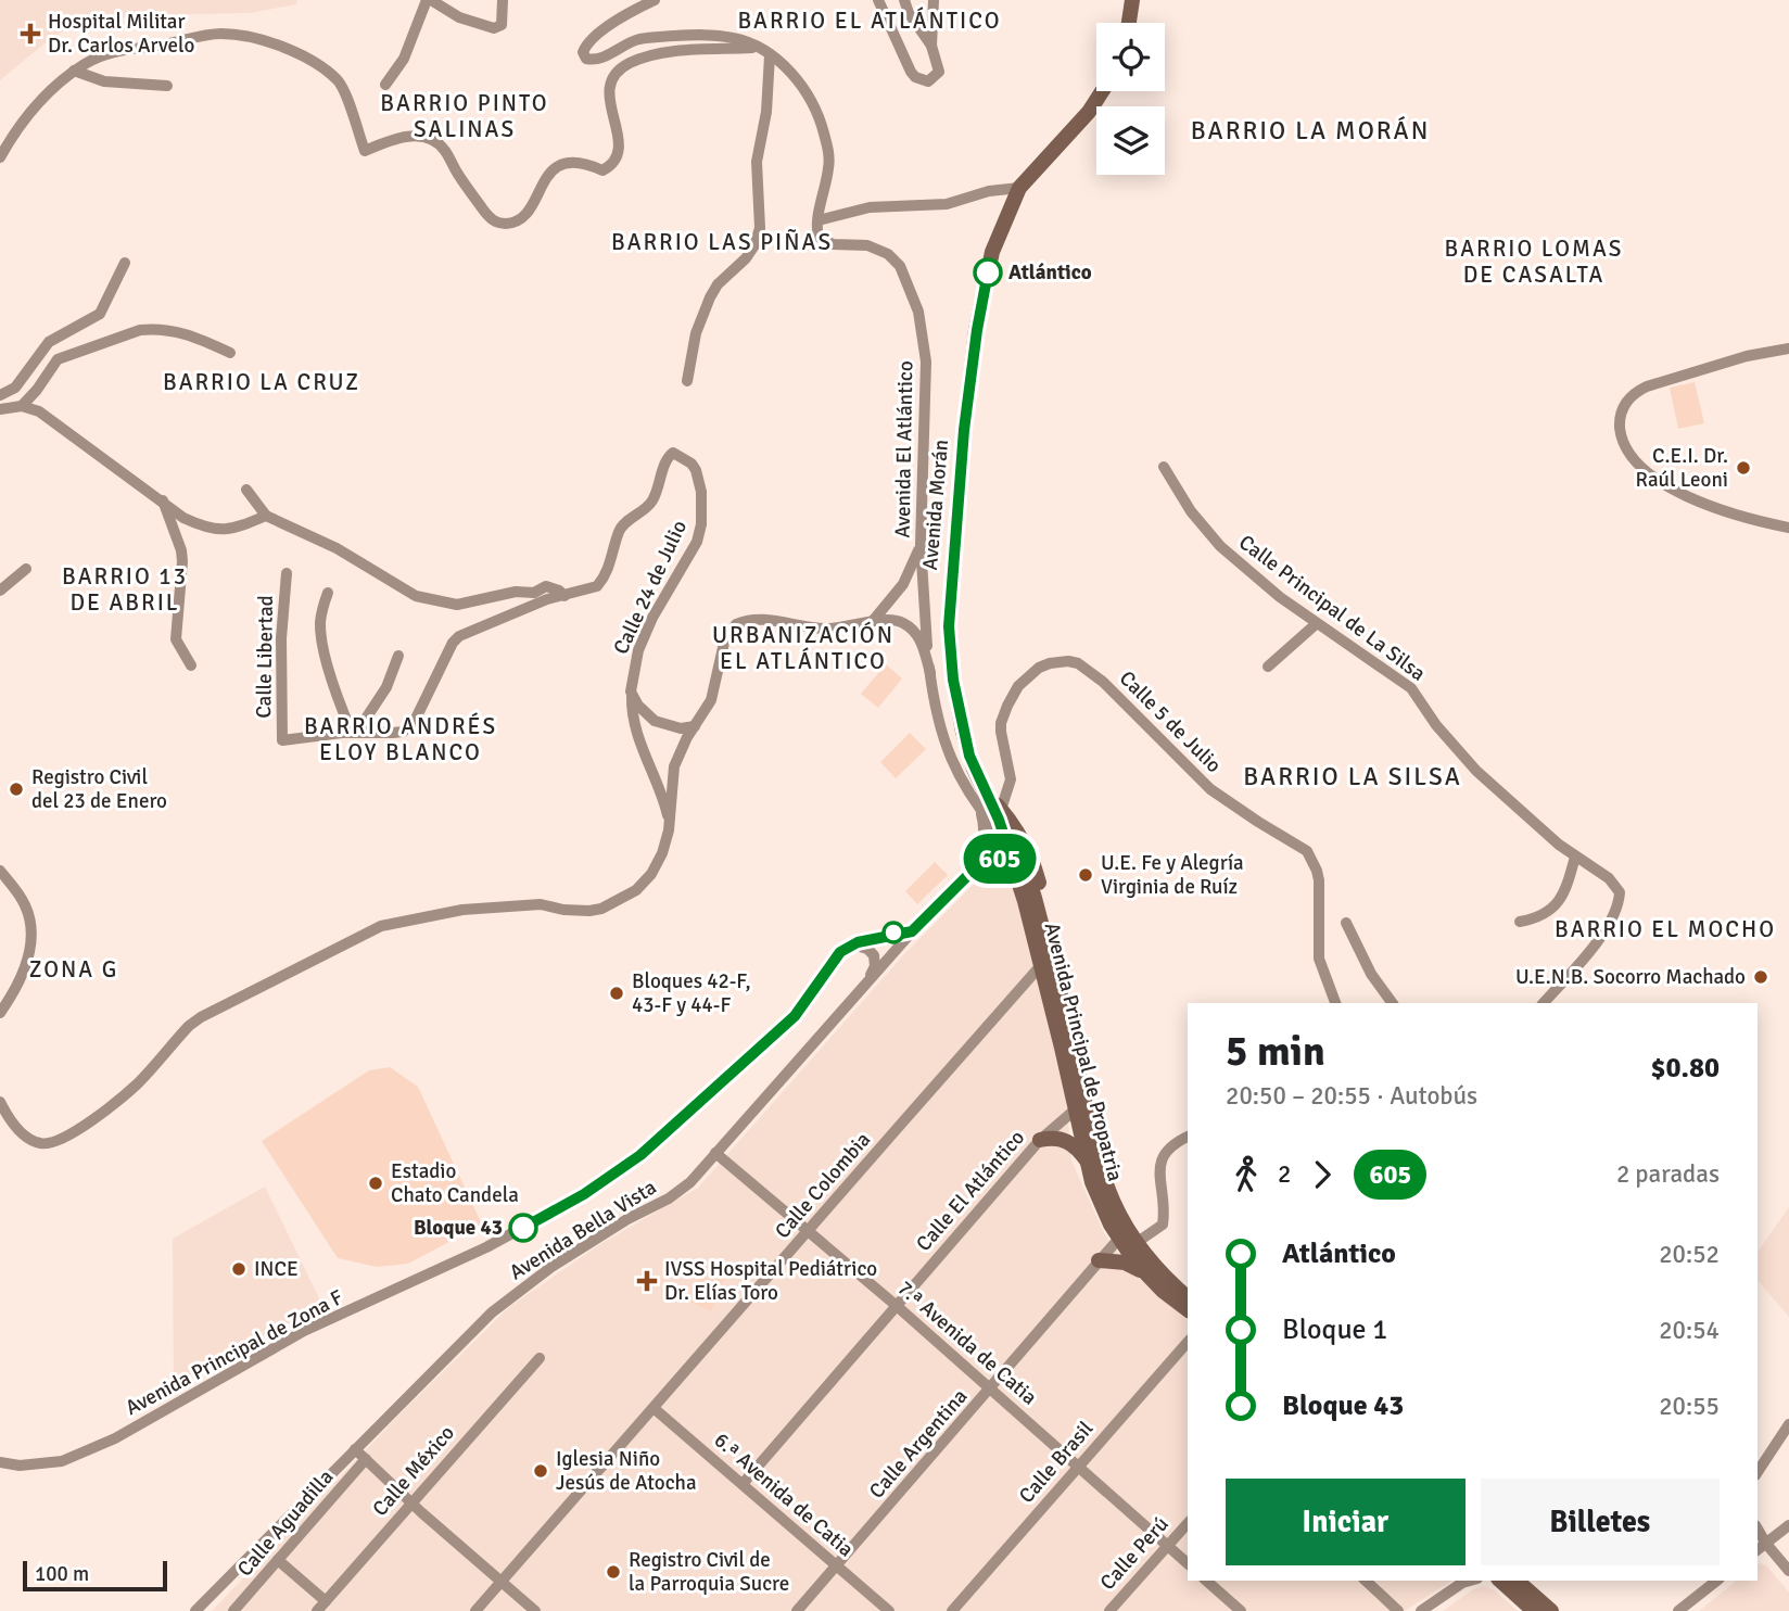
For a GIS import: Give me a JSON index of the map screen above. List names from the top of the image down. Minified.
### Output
{"streets":{"main road":["Avenida Morán","Avenida Principal de Propatria"],"street":["Avenida El Atlántico","Calle 24 de Julio","Calle Principal de La Silsa","Calle Libertad","Calle 5 de Julio","Calle Colombia","Calle El Atlántico","Avenida Bella Vista","7.ª Avenida de Catia","Avenida Principal de Zona F","Calle Argentina","Calle Brasil","Calle México","6.ª Avenida de Catia","Calle Aguadilla","Calle Perú"]},"crossings":[["Avenida El Atlántico","Avenida Morán"],["Avenida Morán","Calle 5 de Julio"],["Avenida Morán","Avenida Principal de Propatria"],["Calle 24 de Julio","Calle Libertad"],["Avenida Principal de Propatria","Calle Colombia"],["Avenida Principal de Propatria","Calle El Atlántico"],["Avenida Principal de Propatria","Calle Argentina"],["Calle Colombia","7.ª Avenida de Catia"],["Calle Colombia","6.ª Avenida de Catia"],["Calle El Atlántico","7.ª Avenida de Catia"],["Calle El Atlántico","6.ª Avenida de Catia"],["Avenida Bella Vista","7.ª Avenida de Catia"],["7.ª Avenida de Catia","Calle Argentina"],["7.ª Avenida de Catia","Calle Brasil"],["7.ª Avenida de Catia","Calle Perú"],["Calle Argentina","6.ª Avenida de Catia"]],"districts":["BARRIO EL ATLÁNTICO","BARRIO PINTO SALINAS","BARRIO LA MORÁN","BARRIO LAS PIÑAS","BARRIO LOMAS DE CASALTA","BARRIO LA CRUZ","BARRIO 13 DE ABRIL","URBANIZACIÓN EL ATLÁNTICO","BARRIO ANDRÉS ELOY BLANCO","BARRIO LA SILSA","BARRIO EL MOCHO","ZONA G"],"places":{"health":["Hospital Militar Dr. Carlos Arvelo","IVSS Hospital Pediátrico Dr. Elías Toro"],"other":["Atlántico","C.E.I. Dr. Raúl Leoni","Registro Civil del 23 de Enero","U.E. Fe y Alegría Virginia de Ruíz","U.E.N.B. Socorro Machado","Bloques 42-F, 43-F y 44-F","Estadio Chato Candela","Bloque 43","INCE","Iglesia Niño Jesús de Atocha","Registro Civil de la Parroquia Sucre"]},"lines":["bus line 605"],"scale_bar":"100 m","page":{"on_map":"605","heading":["5 min","20:50 – 20:55 · Autobús","$0.80"],"legs":["2","605","2 paradas"],"list":[{"name":"Atlántico","value":"20:52"},{"name":"Bloque 1","value":"20:54"},{"name":"Bloque 43","value":"20:55"}],"buttons":["Iniciar","Billetes"],"scale":"100 m"}}
